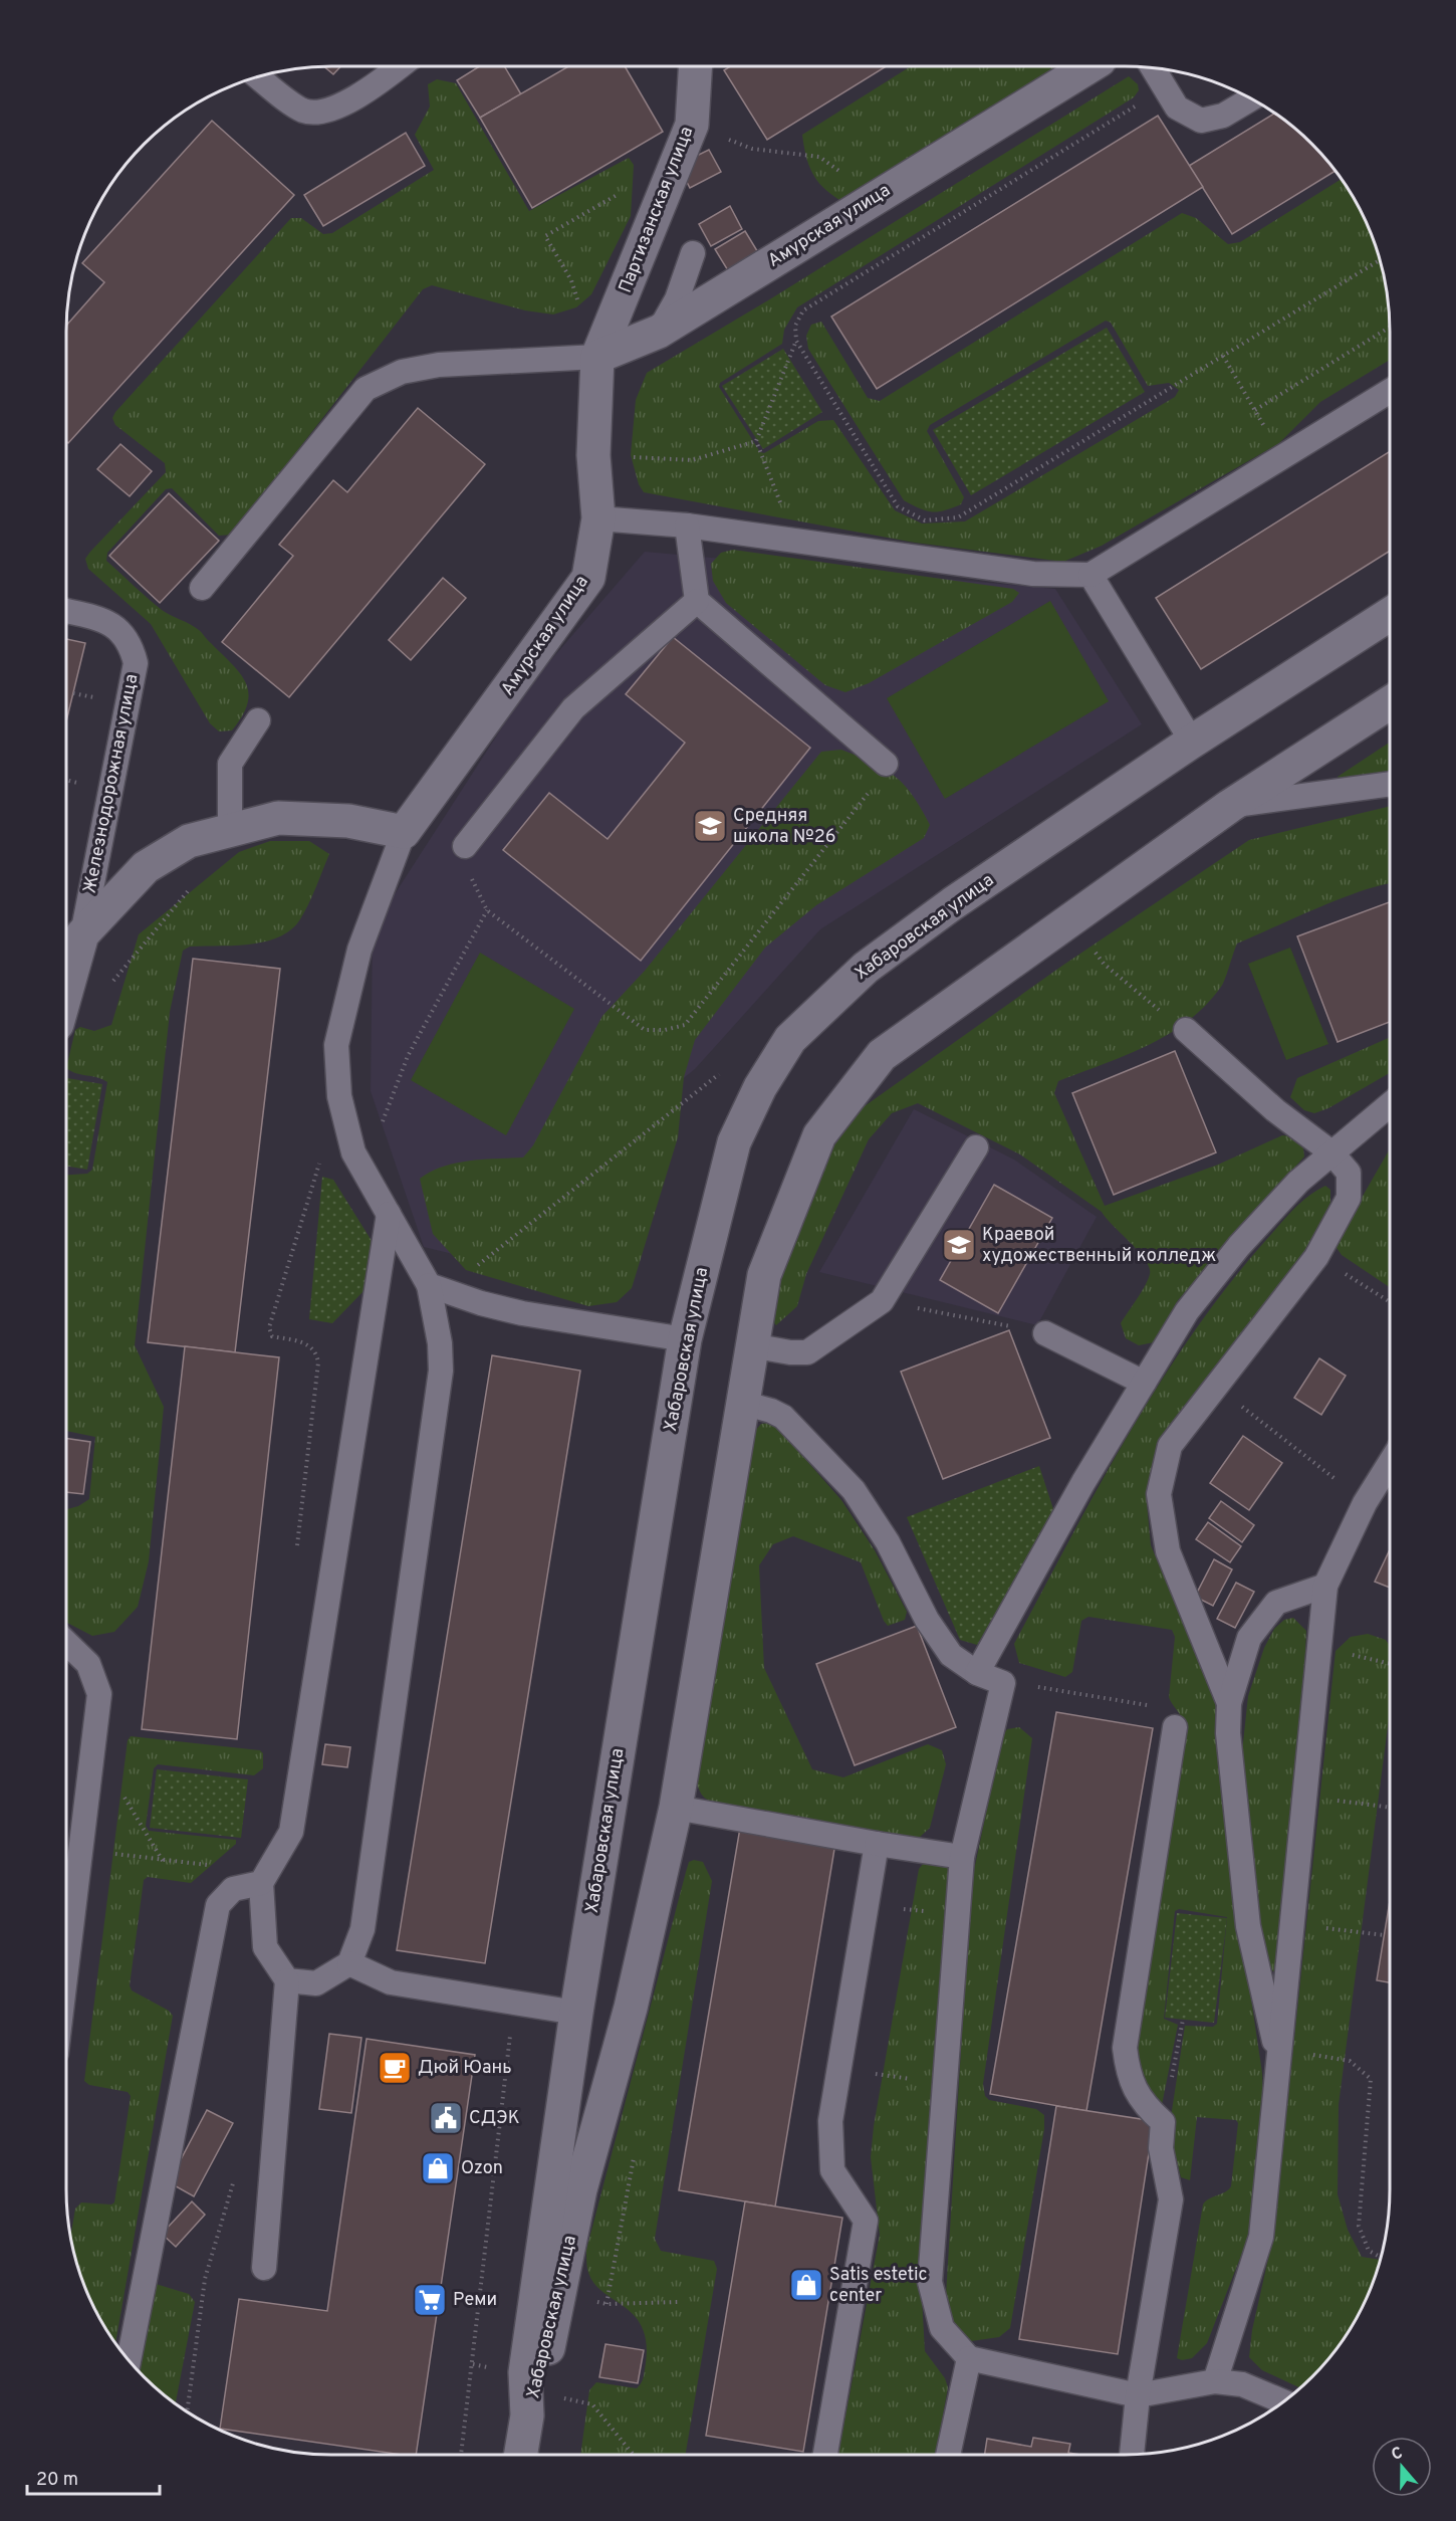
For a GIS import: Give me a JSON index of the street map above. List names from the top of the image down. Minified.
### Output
{"streets":{"main road":["Партизанская улица","Амурская улица","Хабаровская улица"],"lane":["Железнодорожная улица"]},"crossings":[["Партизанская улица","Амурская улица"]],"places":{"school or university":["Средняя школа №26","Краевой художественный колледж"],"cafe":["Дюй Юань"],"public building":["СДЭК"],"shop":["Ozon","Satis estetic center"],"supermarket":["Реми"]},"scale_bar":"20 m","north":"top"}
